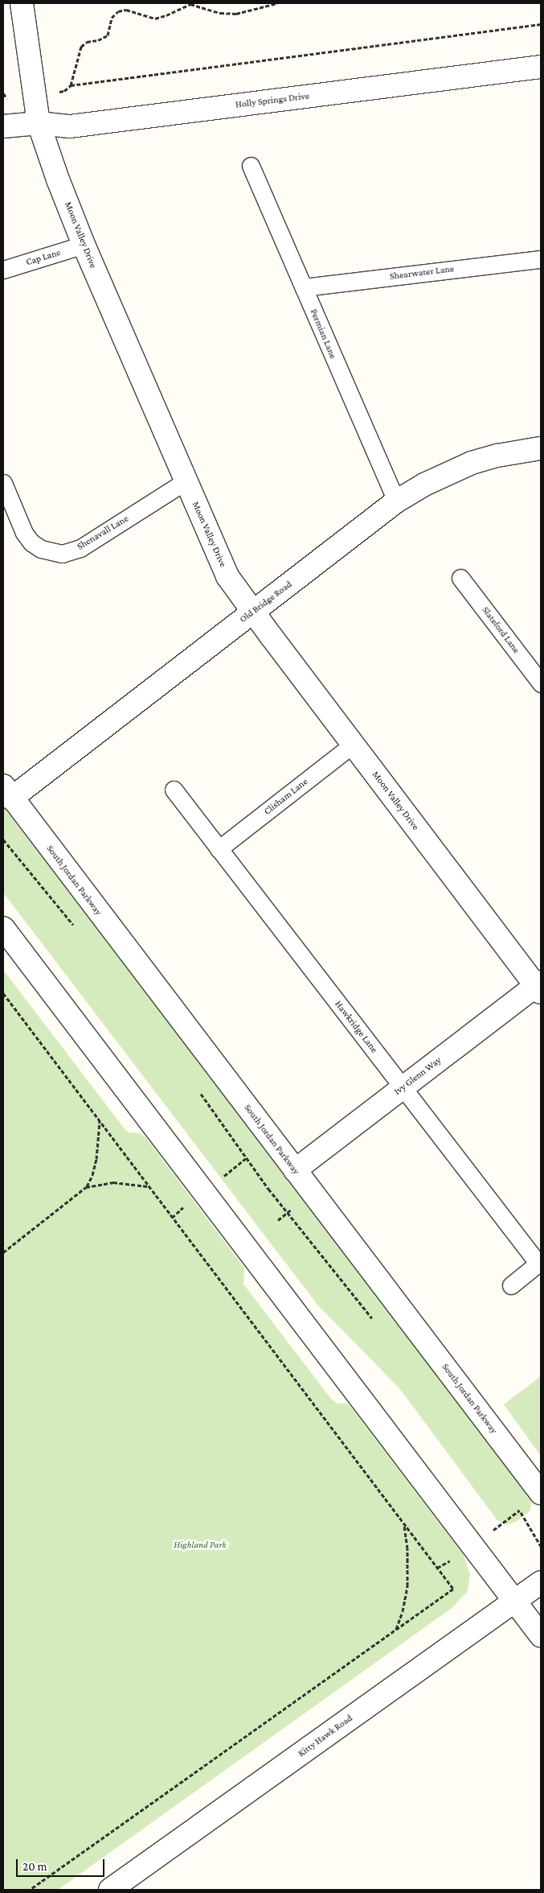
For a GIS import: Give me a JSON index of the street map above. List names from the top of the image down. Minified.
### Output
{"streets":{"street":["Holly Springs Drive","Moon Valley Drive","Old Bridge Road","South Jordan Parkway","Ivy Glenn Way","Kitty Hawk Road"],"lane":["Cap Lane","Shearwater Lane","Permian Lane","Shenavall Lane","Slateford Lane","Clisham Lane","Hawkridge Lane"]},"crossings":[["Holly Springs Drive","Moon Valley Drive"],["Moon Valley Drive","Cap Lane"],["Moon Valley Drive","Shenavall Lane"],["Moon Valley Drive","Old Bridge Road"],["Moon Valley Drive","Clisham Lane"],["Moon Valley Drive","Ivy Glenn Way"],["Shearwater Lane","Permian Lane"],["Permian Lane","Old Bridge Road"],["Old Bridge Road","South Jordan Parkway"],["Clisham Lane","Hawkridge Lane"],["South Jordan Parkway","Ivy Glenn Way"],["Hawkridge Lane","Ivy Glenn Way"]],"parks":["Highland Park"],"scale_bar":"20 m"}
